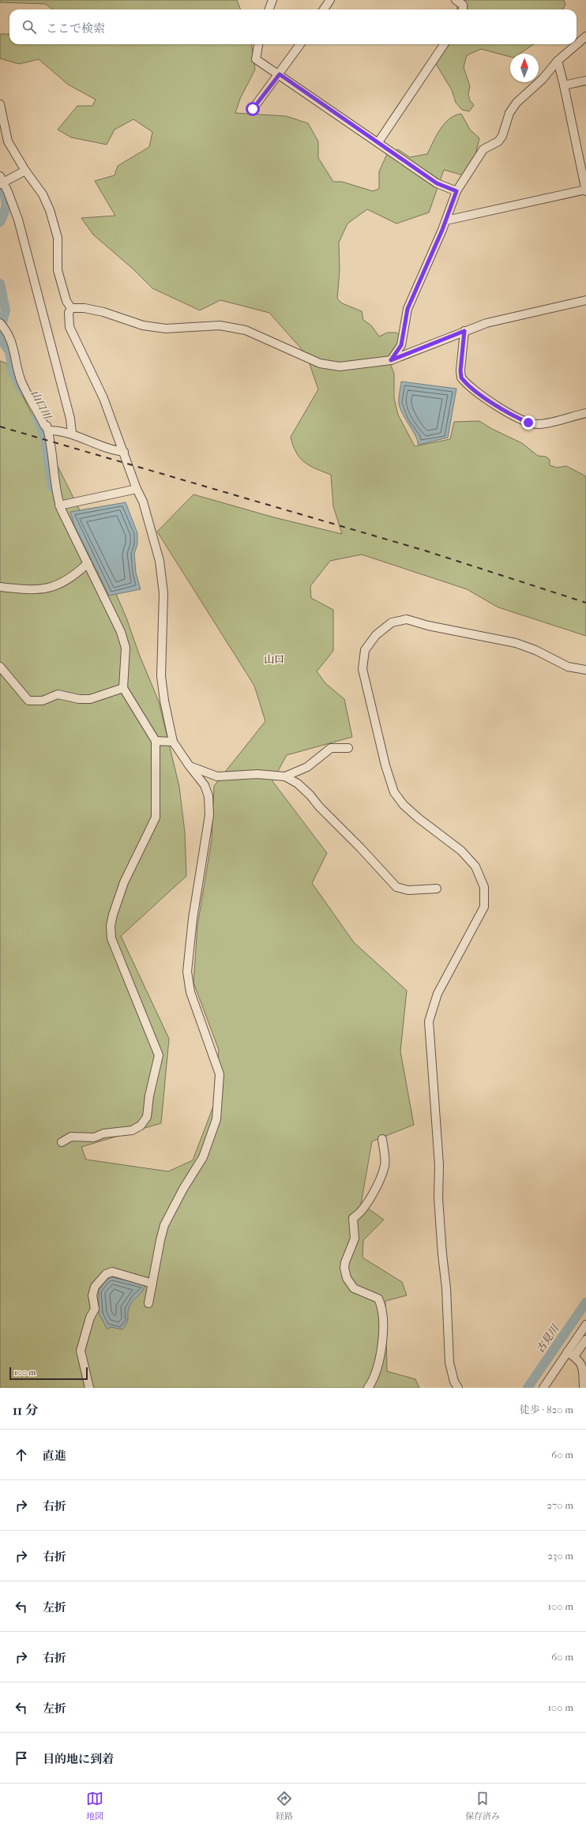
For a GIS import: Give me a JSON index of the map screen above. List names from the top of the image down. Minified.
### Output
{"districts":["山口"],"water":["山口川","古見川"],"scale_bar":"100 m","north":"top","page":{"search":"ここで検索","scale":"100 m","heading":["11 分","徒歩 · 820 m"],"list":[["直進","60 m"],["右折","270 m"],["右折","230 m"],["左折","100 m"],["右折","60 m"],["左折","100 m"],"目的地に到着"],"nav":["地図","経路","保存済み"]}}
